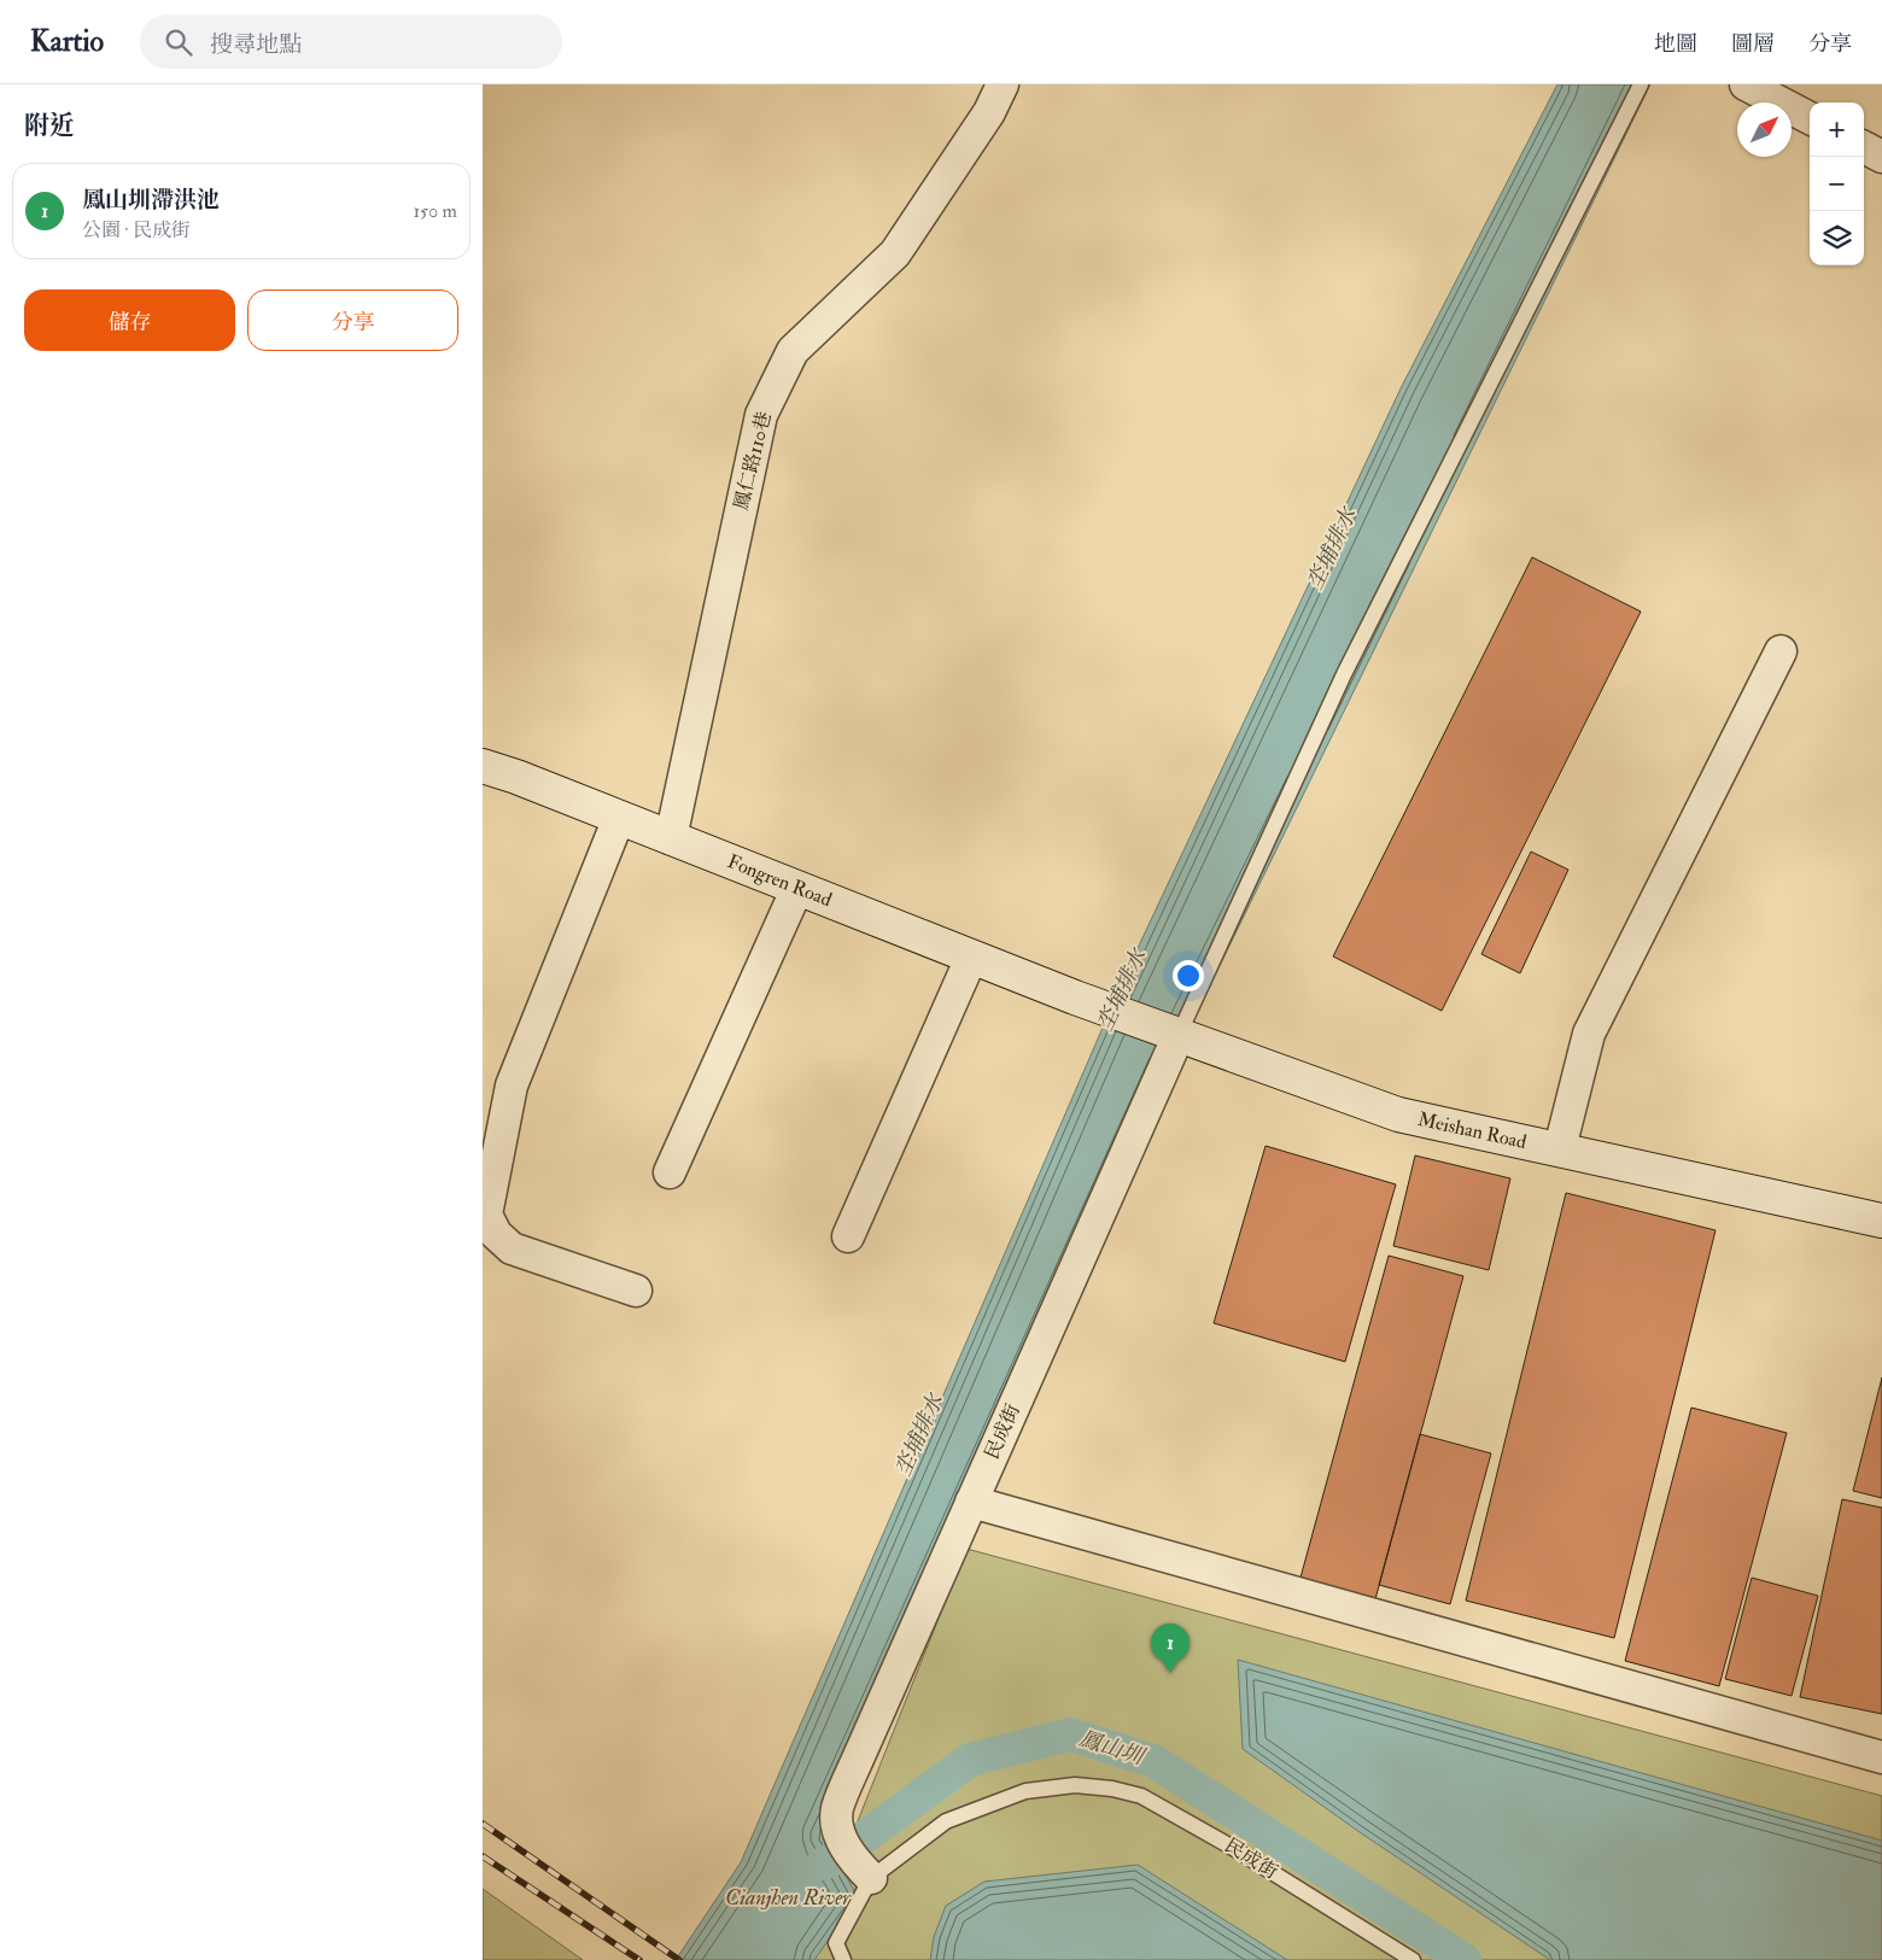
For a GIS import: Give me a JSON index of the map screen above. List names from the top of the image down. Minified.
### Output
{"streets":{"street":["鳳仁路110巷","Fongren Road","Meishan Road","民成街"]},"crossings":[["鳳仁路110巷","Fongren Road"],["Fongren Road","Meishan Road"],["Meishan Road","民成街"]],"water":["坔埔排水","鳳山圳","Cianjhen River"],"north":"top right","page":{"header":"Kartio","search":"搜尋地點","nav":["地圖","圖層","分享"],"heading":"附近","map_buttons":["+","−"],"list":[{"mark":"1","name":"鳳山圳滯洪池","note":"公園 · 民成街","value":"150 m"}],"buttons":["儲存","分享"],"pins":"1"}}
